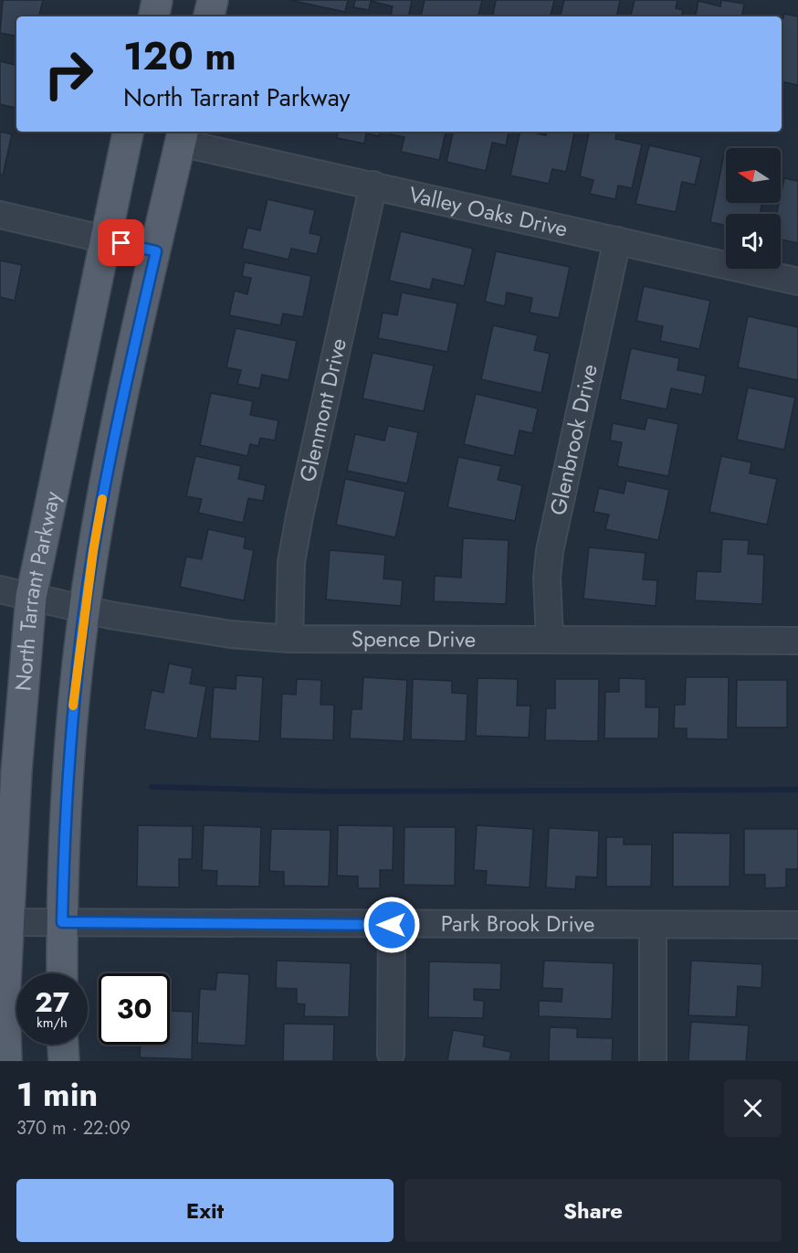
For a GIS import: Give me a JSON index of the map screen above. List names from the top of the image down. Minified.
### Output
{"streets":{"main road":["North Tarrant Parkway"],"street":["Valley Oaks Drive","Glenmont Drive","Glenbrook Drive","Spence Drive","Park Brook Drive"]},"crossings":[["Valley Oaks Drive","Glenmont Drive"],["Valley Oaks Drive","Glenbrook Drive"],["Glenmont Drive","Spence Drive"],["Glenbrook Drive","Spence Drive"],["North Tarrant Parkway","Spence Drive"],["North Tarrant Parkway","Park Brook Drive"]],"north":"left","page":{"turn":["120 m","North Tarrant Parkway"],"speed":"27 km/h","limit":"30","heading":["1 min","370 m · 22:09"],"buttons":["Exit","Share"]}}
